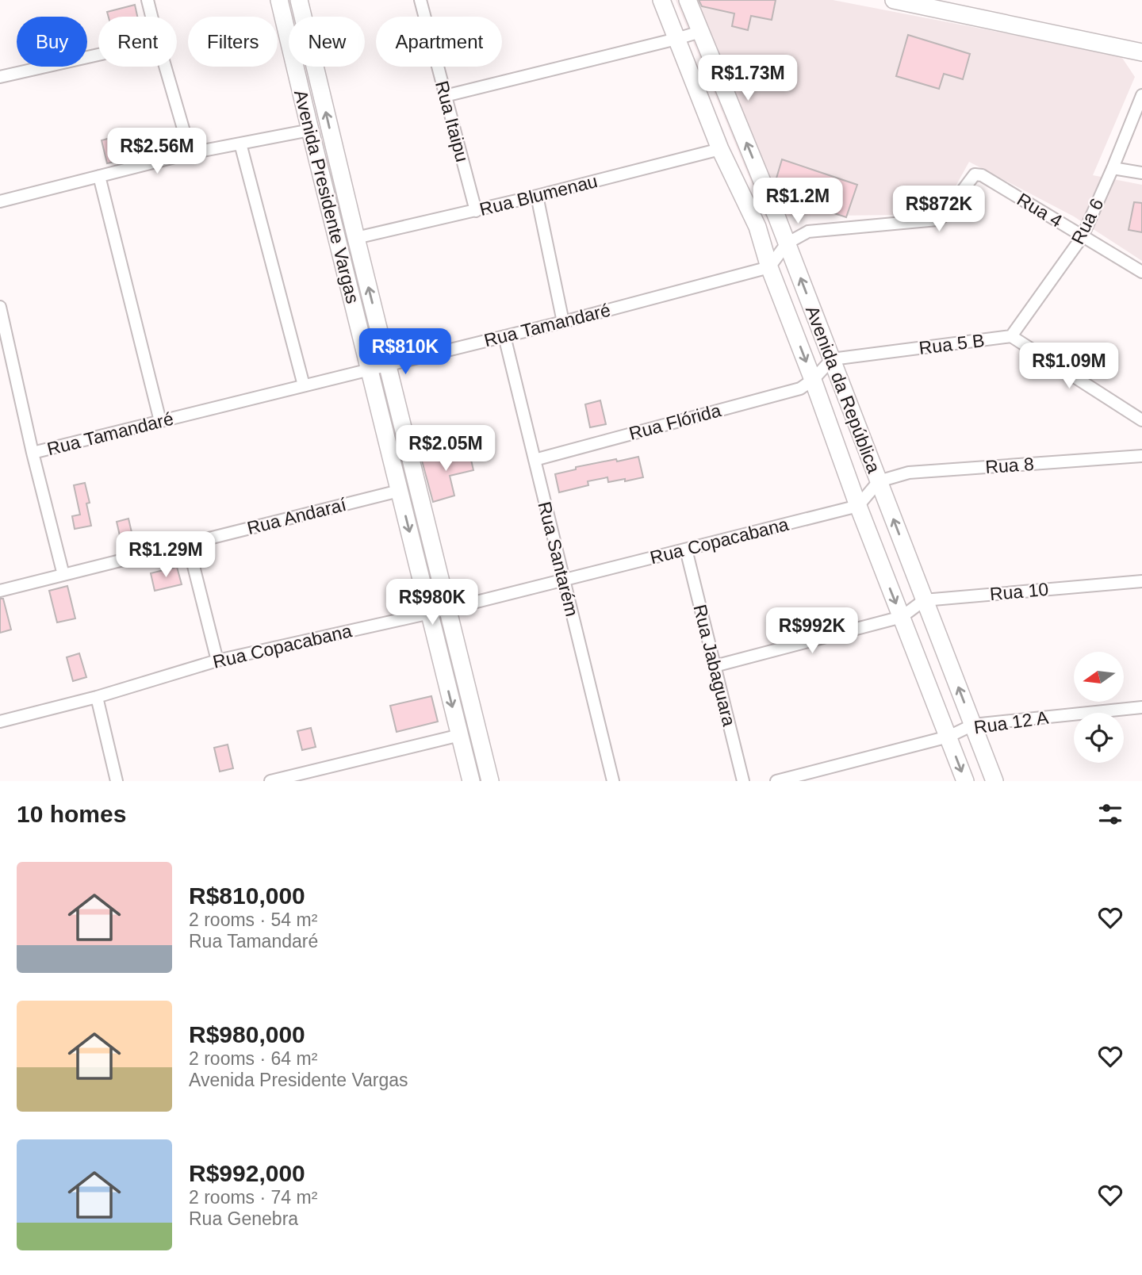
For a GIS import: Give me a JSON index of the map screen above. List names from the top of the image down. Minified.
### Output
{"streets":{"street":["Rua Itaipu","Rua Blumenau","Avenida Presidente Vargas","Rua 4","Rua 6","Rua Tamandaré","Rua 5 B","Avenida da República","Rua Flórida","Rua 8","Rua Andaraí","Rua Copacabana","Rua Santarém","Rua 10","Rua Jabaguara","Rua 12 A"]},"crossings":[["Rua Itaipu","Rua Blumenau"],["Rua Blumenau","Avenida Presidente Vargas"],["Rua Blumenau","Avenida da República"],["Avenida Presidente Vargas","Rua Tamandaré"],["Avenida Presidente Vargas","Rua Andaraí"],["Avenida Presidente Vargas","Rua Copacabana"],["Rua 4","Rua 6"],["Rua 4","Rua Tamandaré"],["Rua 4","Avenida da República"],["Rua 6","Rua 5 B"],["Rua Tamandaré","Avenida da República"],["Rua Tamandaré","Rua Santarém"],["Rua 5 B","Avenida da República"],["Avenida da República","Rua Flórida"],["Avenida da República","Rua 8"],["Avenida da República","Rua Copacabana"],["Avenida da República","Rua 10"],["Avenida da República","Rua 12 A"],["Rua Flórida","Rua Santarém"],["Rua Copacabana","Rua Santarém"],["Rua Copacabana","Rua Jabaguara"]],"north":"left","page":{"chip":["Buy","Rent","Filters","New","Apartment"],"price":["R$1.73M","R$2.56M","R$1.2M","R$872K","R$810K","R$1.09M","R$2.05M","R$1.29M","R$980K","R$992K"],"heading":"10 homes","list":[{"name":"R$810,000","note":"2 rooms · 54 m² · Rua Tamandaré"},{"name":"R$980,000","note":"2 rooms · 64 m² · Avenida Presidente Vargas"},{"name":"R$992,000","note":"2 rooms · 74 m² · Rua Genebra"}]}}
